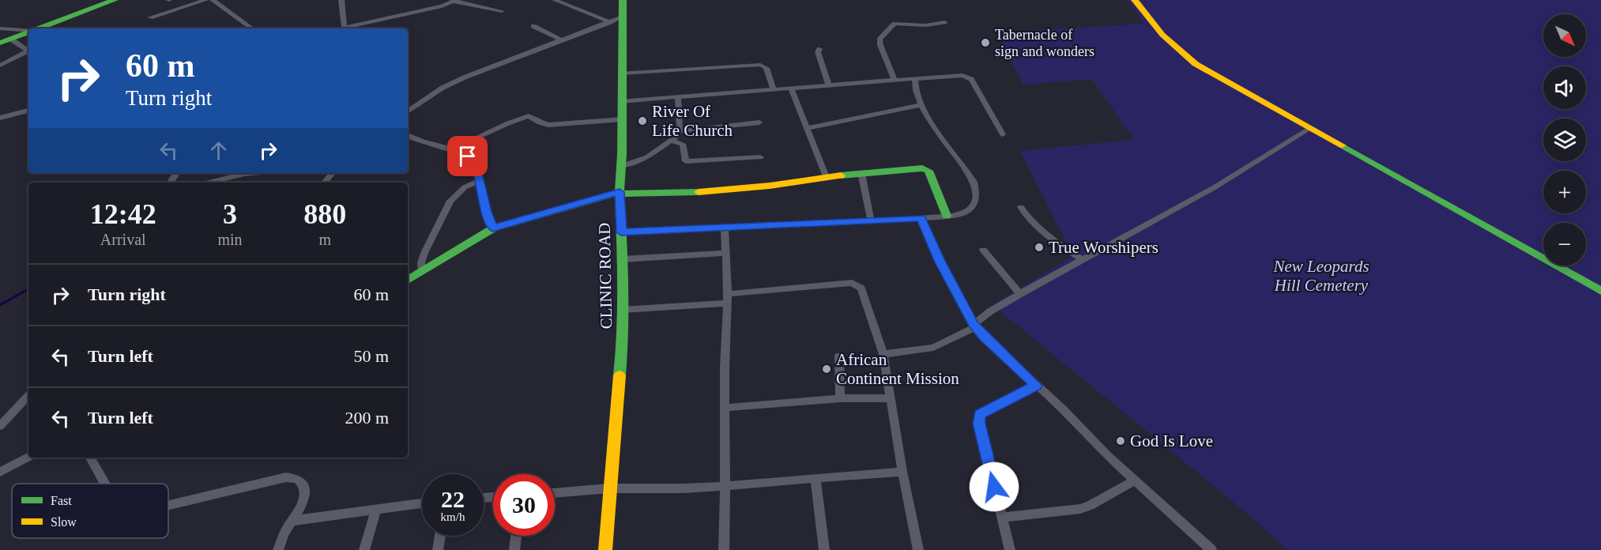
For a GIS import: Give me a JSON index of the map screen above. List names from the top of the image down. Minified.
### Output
{"streets":{"street":["CLINIC ROAD"]},"parks":["New Leopards Hill Cemetery"],"places":["Tabernacle of sign and wonders","River Of Life Church","True Worshipers","African Continent Mission","God Is Love"],"legend":["Fast","Slow"],"north":"bottom right","page":{"map_buttons":["+","−"],"turn":["60 m","Turn right"],"eta":["12:42","Arrival","3","min","880","m"],"list":[{"name":"Turn right","value":"60 m"},{"name":"Turn left","value":"50 m"},{"name":"Turn left","value":"200 m"}],"speed":"22 km/h","limit":"30"}}
